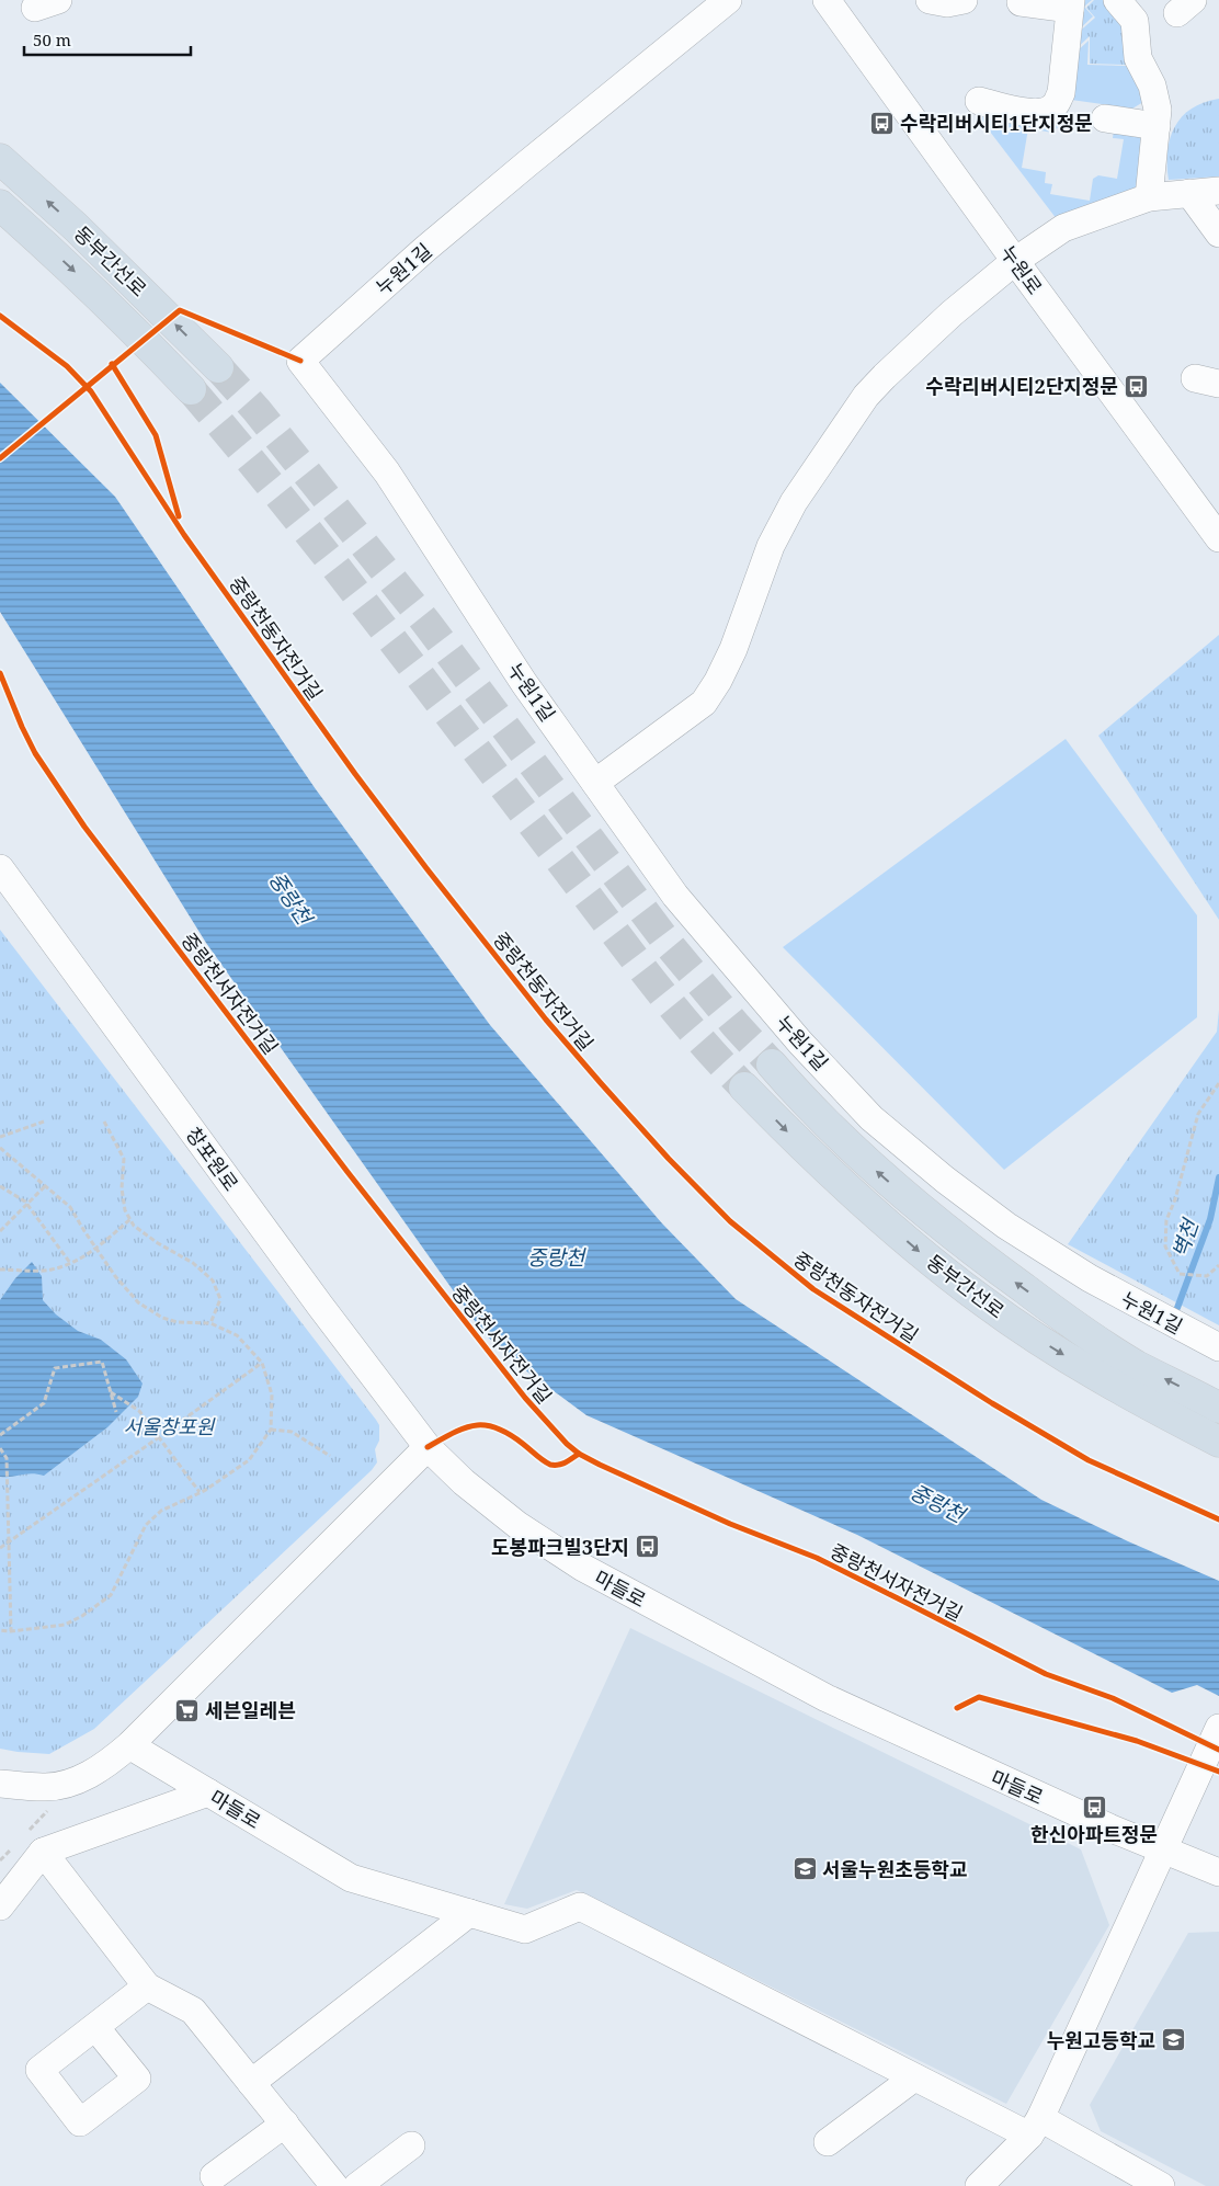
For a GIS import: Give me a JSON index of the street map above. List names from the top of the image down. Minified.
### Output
{"streets":{"highway":["동부간선로"],"street":["누원1길","누원로","창포원로","마들로"],"cycle path":["중랑천동자전거길","중랑천서자전거길"]},"crossings":[["창포원로","마들로"]],"water":["중랑천","벽천"],"parks":["서울창포원"],"places":{"bus stop":["수락리버시티1단지정문","수락리버시티2단지정문","도봉파크빌3단지","한신아파트정문"],"supermarket":["세븐일레븐"],"school or university":["서울누원초등학교","누원고등학교"]},"scale_bar":"50 m"}
